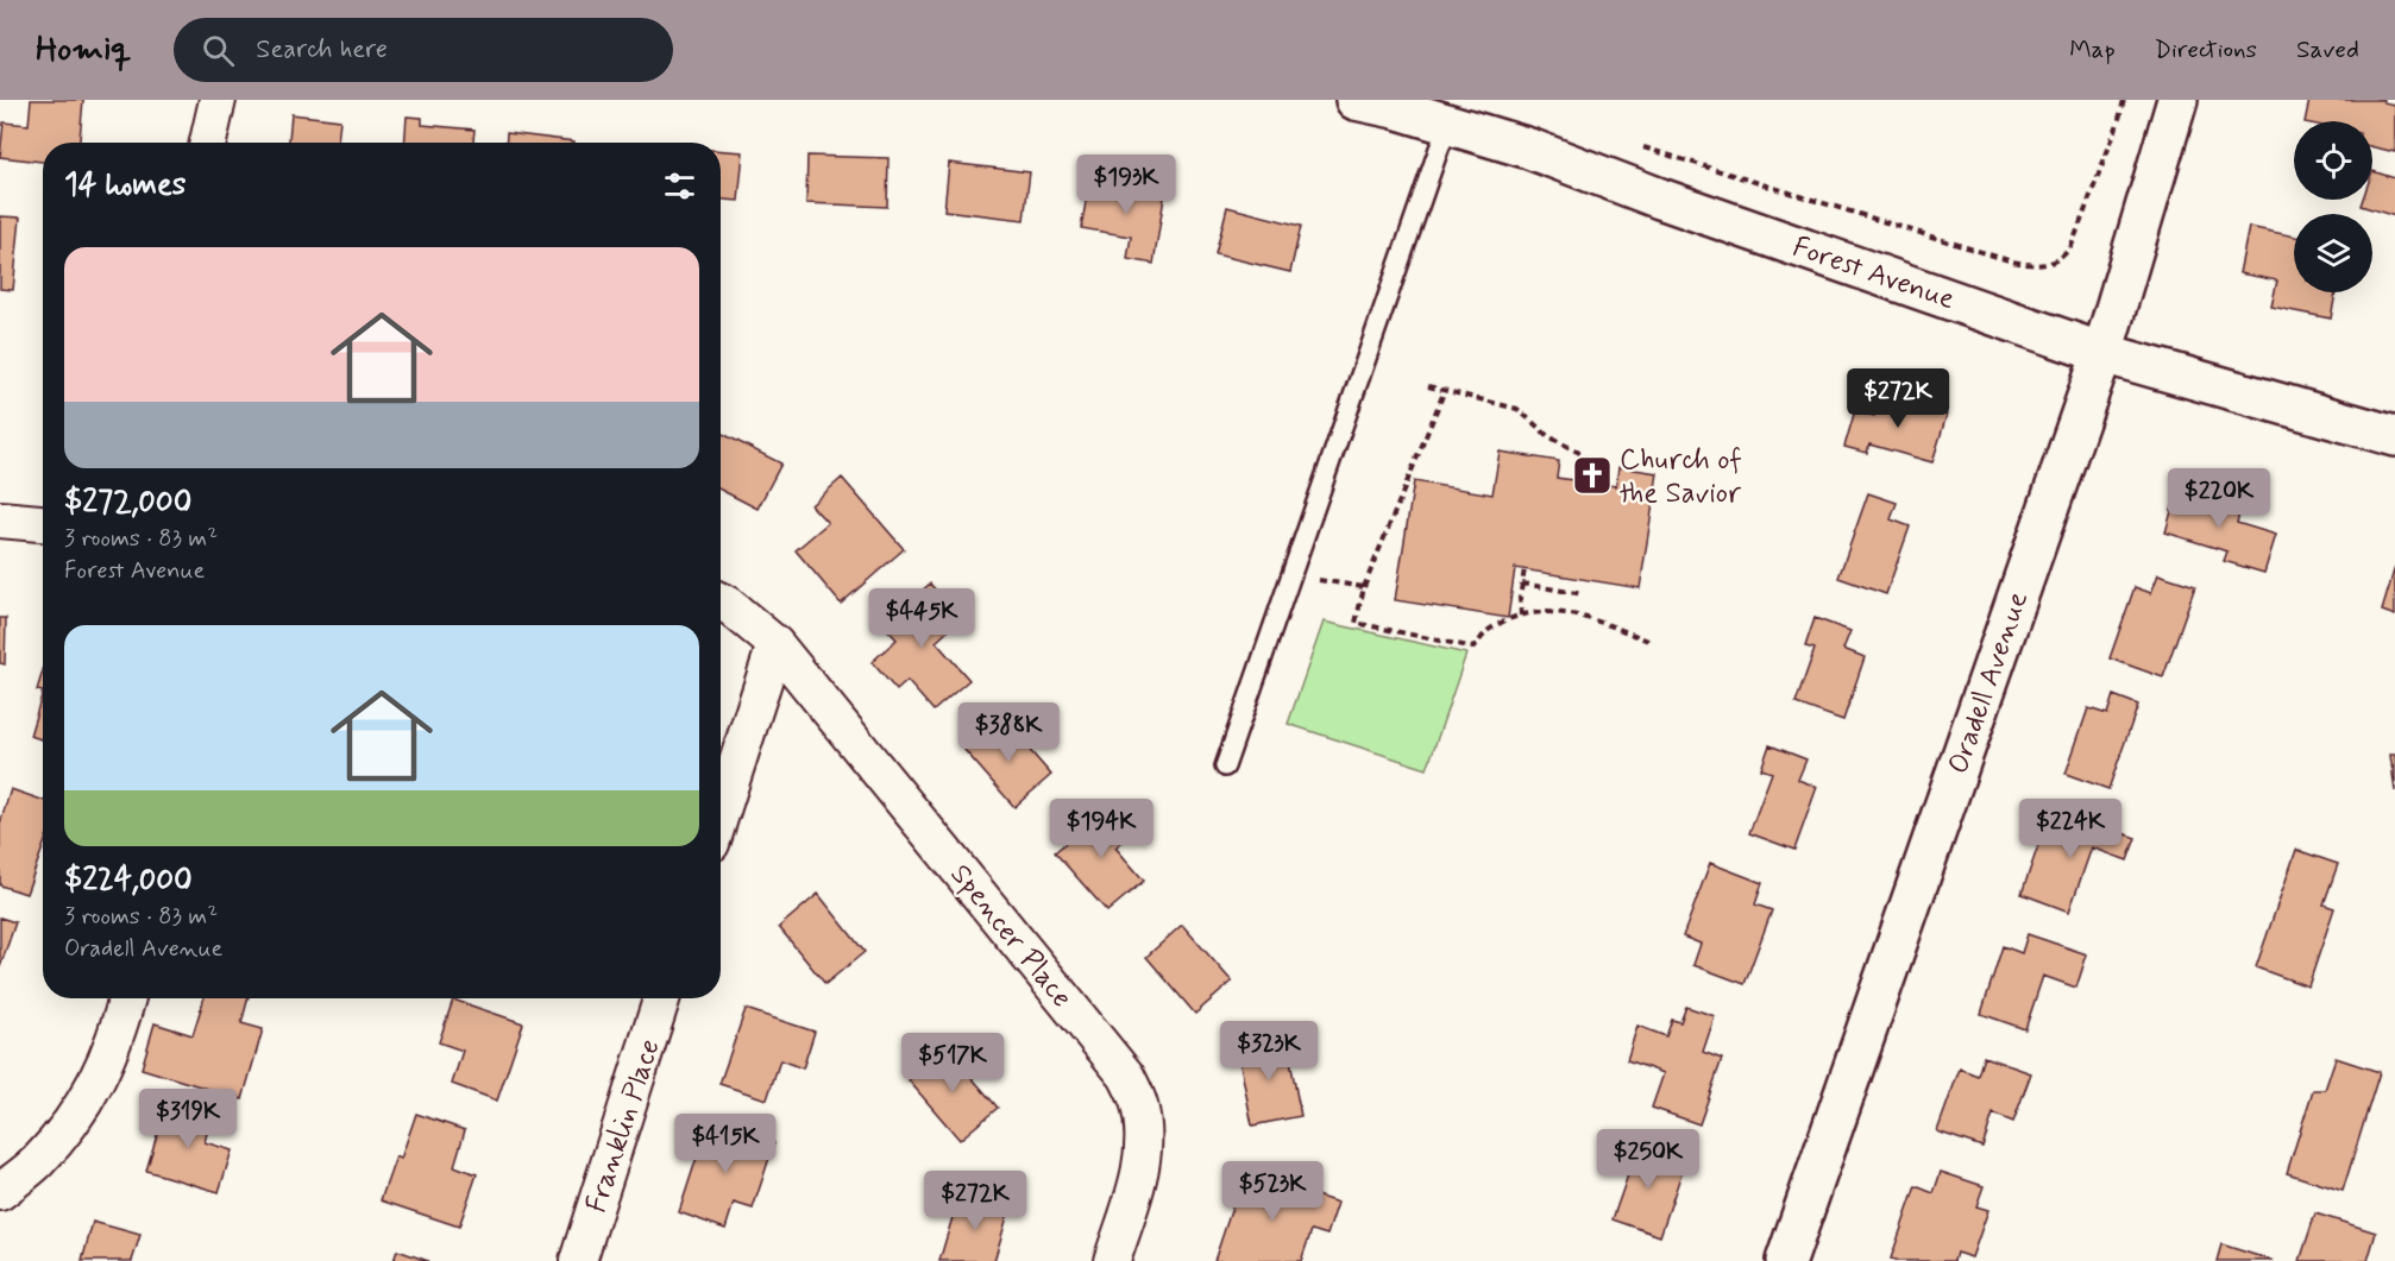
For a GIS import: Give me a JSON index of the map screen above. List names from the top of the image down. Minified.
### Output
{"streets":{"main road":["Forest Avenue","Oradell Avenue"],"street":["Spencer Place","Franklin Place"]},"crossings":[["Forest Avenue","Oradell Avenue"]],"places":{"church":["Church of the Savior"]},"page":{"header":"Homiq","search":"Search here","nav":["Map","Directions","Saved"],"heading":"14 homes","price":["$193K","$272K","$220K","$445K","$388K","$194K","$224K","$323K","$517K","$319K","$415K","$250K","$523K","$272K"],"list":[{"name":"$272,000","note":"3 rooms · 83 m² · Forest Avenue"},{"name":"$224,000","note":"3 rooms · 83 m² · Oradell Avenue"}]}}
